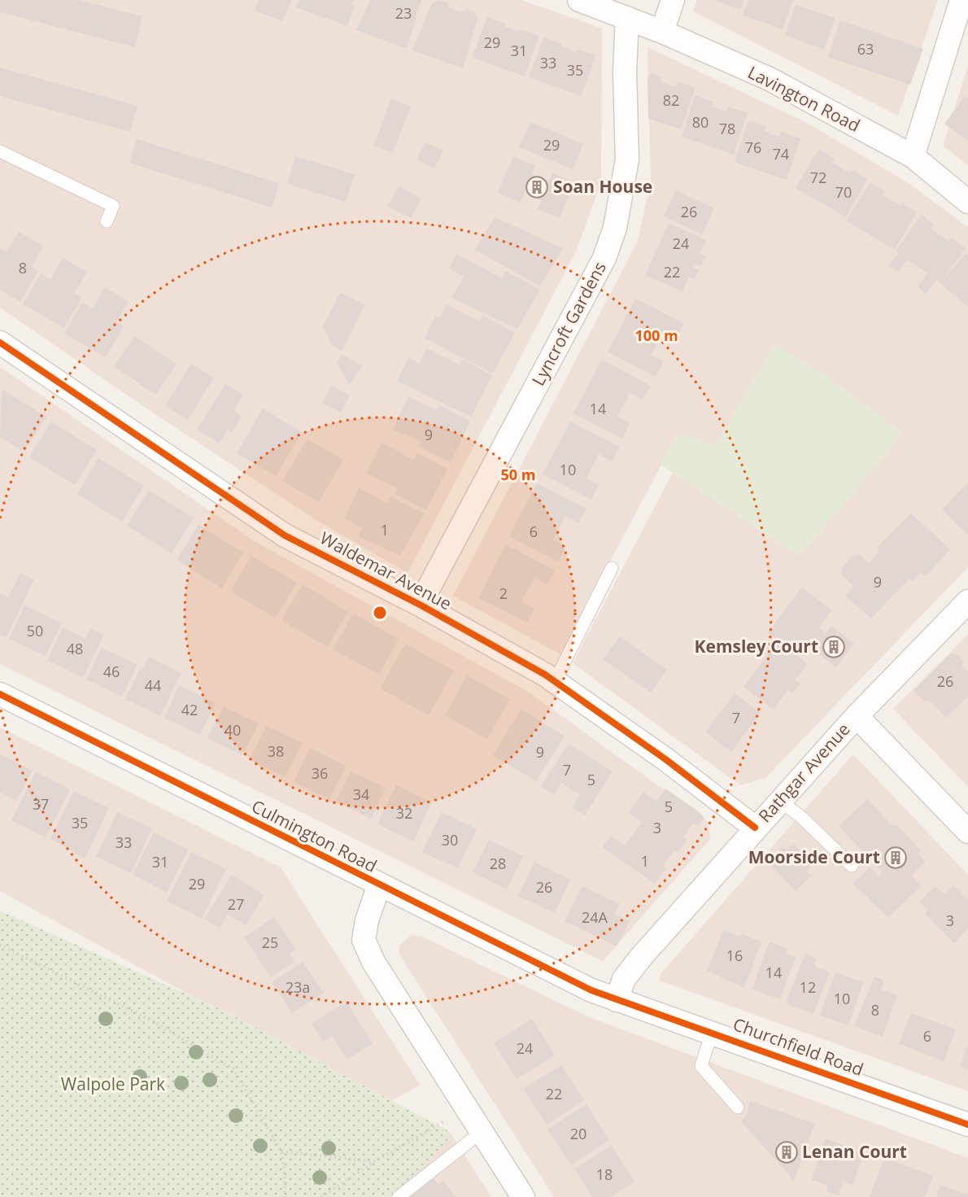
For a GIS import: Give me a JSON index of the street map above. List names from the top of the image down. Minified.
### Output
{"streets":{"street":["Lavington Road","Lyncroft Gardens","Waldemar Avenue","Rathgar Avenue","Culmington Road","Churchfield Road"]},"crossings":[["Lavington Road","Lyncroft Gardens"],["Lyncroft Gardens","Waldemar Avenue"],["Waldemar Avenue","Rathgar Avenue"],["Rathgar Avenue","Culmington Road"],["Rathgar Avenue","Churchfield Road"],["Culmington Road","Churchfield Road"]],"parks":["Walpole Park"],"places":{"building":["Soan House","Kemsley Court","Moorside Court","Lenan Court"]},"house_numbers":["23","29","63","31","33","35","82","80","78","29","76","74","72","70","26","24","8","22","14","9","10","1","6","9","2","50","48","46","26","44","42","7","40","38","9","7","36","5","34","37","5","32","35","3","30","33","1","31","28","29","26","27","24A","3","25","16","14","23a","12","10","8","6","24","22","20","18"],"rings":["100 m","50 m"]}
